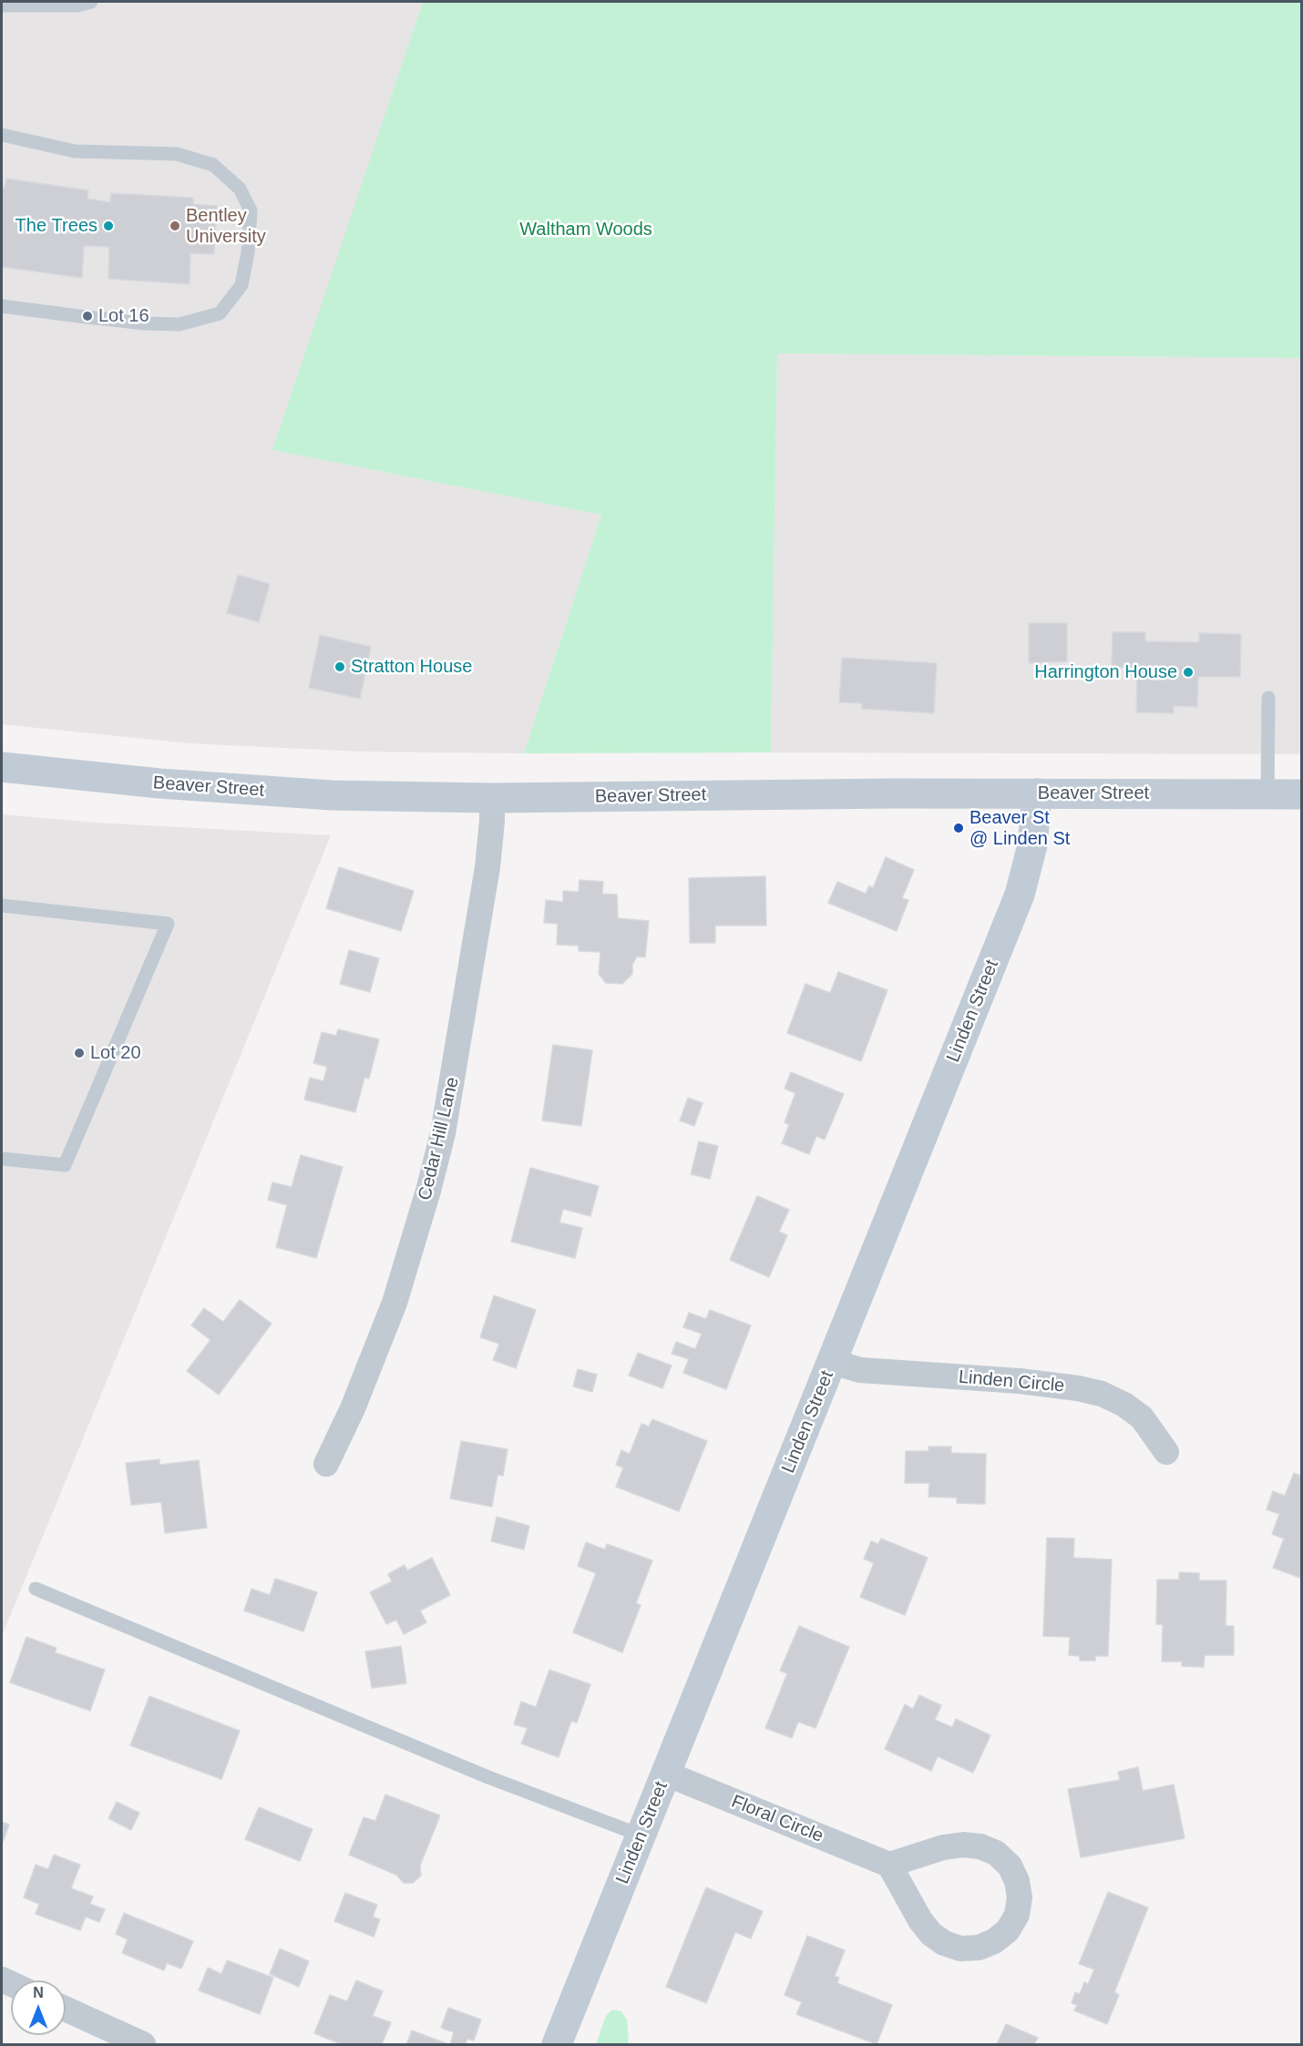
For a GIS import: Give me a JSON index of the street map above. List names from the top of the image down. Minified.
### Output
{"streets":{"street":["Beaver Street","Linden Street","Cedar Hill Lane","Linden Circle","Floral Circle"]},"crossings":[["Beaver Street","Linden Street"],["Beaver Street","Cedar Hill Lane"],["Linden Street","Linden Circle"],["Linden Street","Floral Circle"]],"parks":["Waltham Woods"],"places":["The Trees","Bentley University","Lot 16","Stratton House","Harrington House","Beaver St @ Linden St","Lot 20"],"north":"top"}
